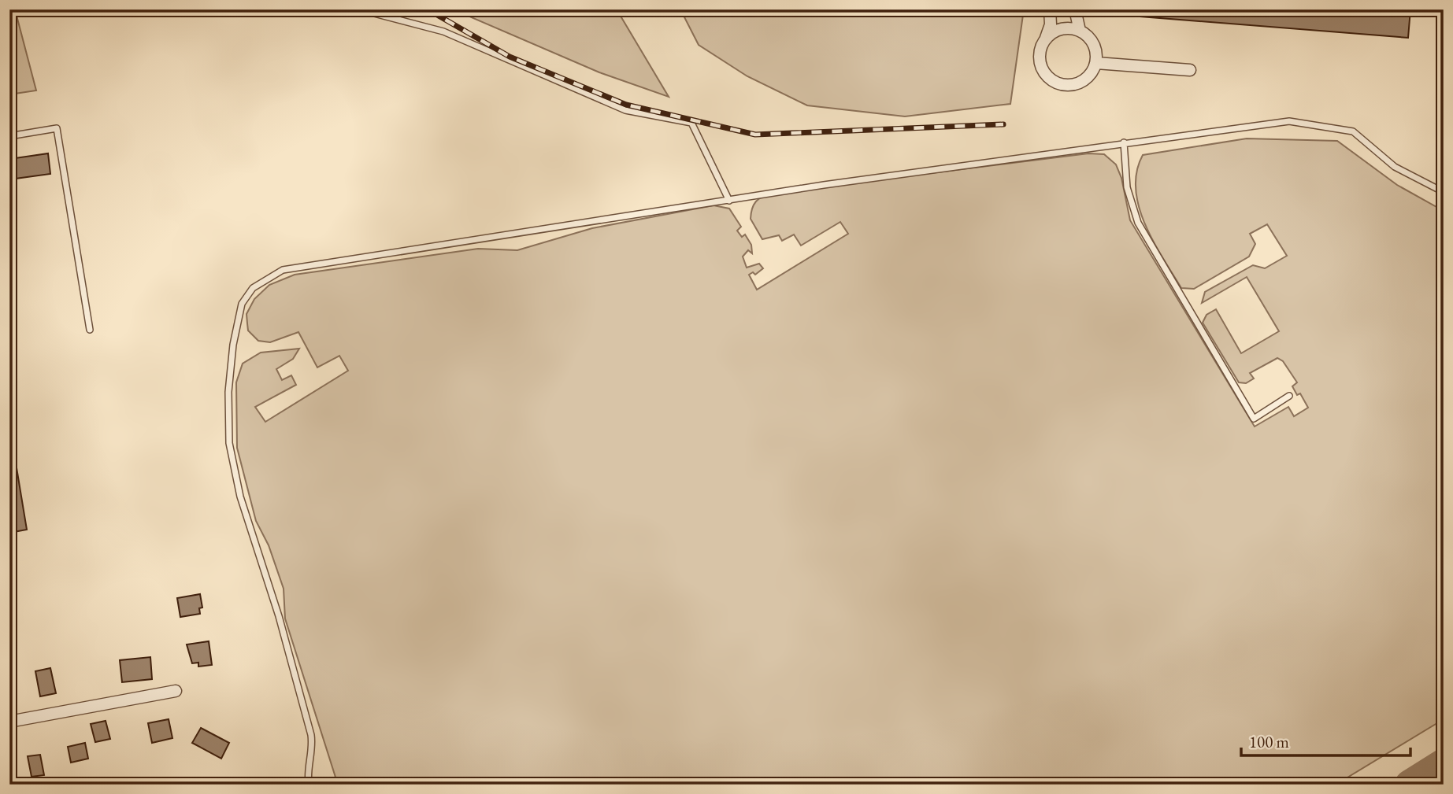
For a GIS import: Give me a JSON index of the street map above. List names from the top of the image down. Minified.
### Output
{"scale_bar":"100 m"}
